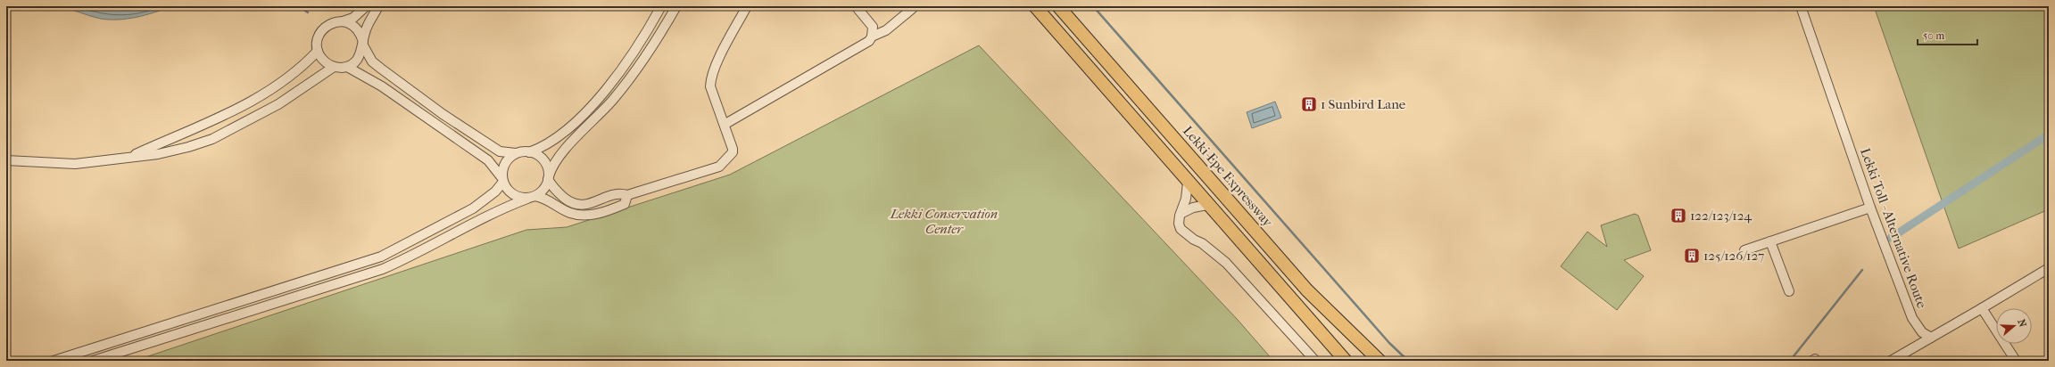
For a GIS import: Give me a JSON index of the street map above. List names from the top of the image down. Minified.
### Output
{"streets":{"highway":["Lekki-Epe Expressway"],"street":["Lekki Toll - Alternative Route"]},"parks":["Lekki Conservation Center"],"places":{"building":["1 Sunbird Lane","122/123/124","125/126/127"]},"scale_bar":"50 m","north":"right"}
